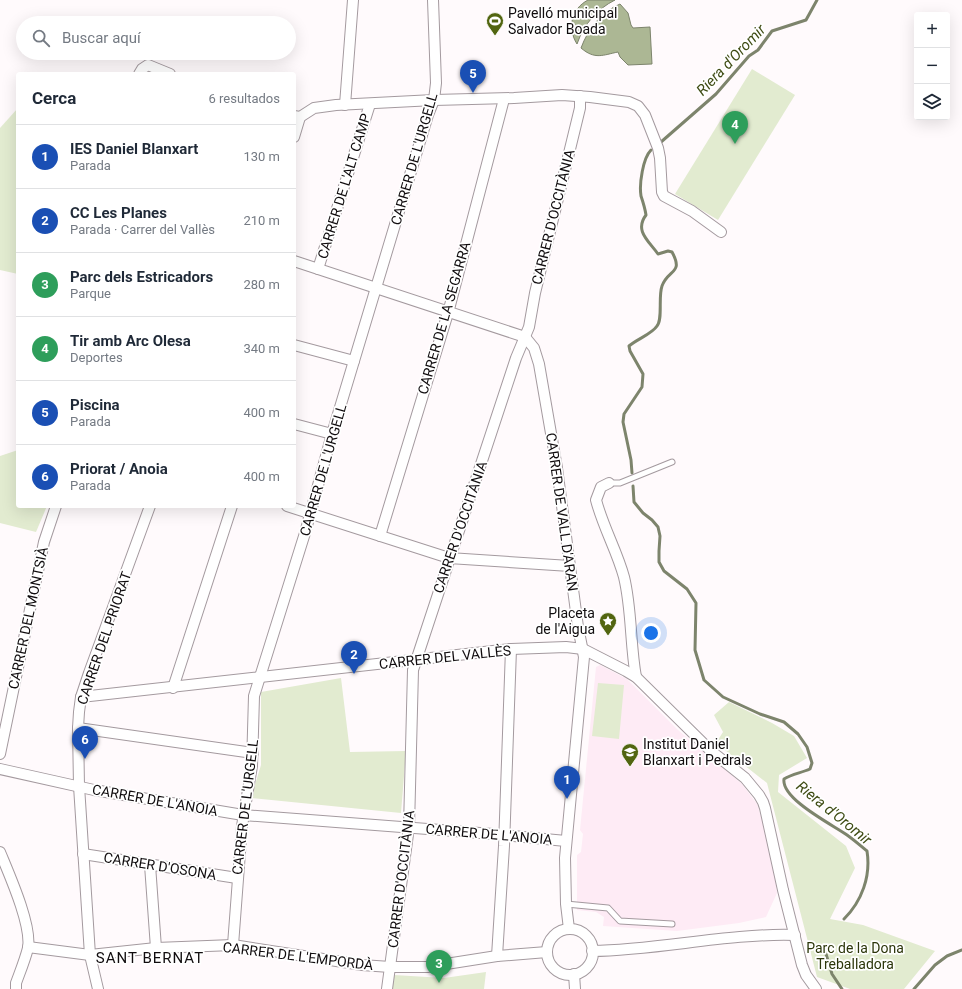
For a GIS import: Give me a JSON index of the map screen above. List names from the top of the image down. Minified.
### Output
{"streets":{"street":["CARRER DE L'URGELL","CARRER DE L'ALT CAMP","CARRER D'OCCITÀNIA","CARRER DE LA SEGARRA","CARRER DE VALL D'ARAN","CARRER DEL MONTSIÀ","CARRER DEL PRIORAT","CARRER DEL VALLÈS","CARRER DE L'ANOIA","CARRER D'OSONA","CARRER DE L'EMPORDÀ"]},"crossings":[["CARRER DE L'URGELL","CARRER DEL VALLÈS"],["CARRER DE L'URGELL","CARRER DE L'ANOIA"],["CARRER DE L'URGELL","CARRER D'OSONA"],["CARRER DE L'URGELL","CARRER DE L'EMPORDÀ"],["CARRER D'OCCITÀNIA","CARRER DE VALL D'ARAN"],["CARRER D'OCCITÀNIA","CARRER DEL VALLÈS"],["CARRER D'OCCITÀNIA","CARRER DE L'ANOIA"],["CARRER D'OCCITÀNIA","CARRER DE L'EMPORDÀ"],["CARRER DE VALL D'ARAN","CARRER DEL VALLÈS"],["CARRER DE VALL D'ARAN","CARRER DE L'ANOIA"],["CARRER DE VALL D'ARAN","CARRER DE L'EMPORDÀ"],["CARRER DEL PRIORAT","CARRER DEL VALLÈS"],["CARRER DEL PRIORAT","CARRER DE L'ANOIA"],["CARRER DEL PRIORAT","CARRER D'OSONA"],["CARRER DEL PRIORAT","CARRER DE L'EMPORDÀ"]],"districts":["SANT BERNAT"],"water":["Riera d'Oromir"],"parks":["Parc de la Dona Treballadora"],"places":{"sports":["Pavelló municipal Salvador Boada"],"place":["Placeta de l'Aigua"],"school or university":["Institut Daniel Blanxart i Pedrals"]},"page":{"map_buttons":["+","−"],"search":"Buscar aquí","pins":["5","4","2","6","1","3"],"heading":["Cerca","6 resultados"],"list":[{"mark":"1","name":"IES Daniel Blanxart","note":"Parada","value":"130 m"},{"mark":"2","name":"CC Les Planes","note":"Parada · Carrer del Vallès","value":"210 m"},{"mark":"3","name":"Parc dels Estricadors","note":"Parque","value":"280 m"},{"mark":"4","name":"Tir amb Arc Olesa","note":"Deportes","value":"340 m"},{"mark":"5","name":"Piscina","note":"Parada","value":"400 m"},{"mark":"6","name":"Priorat / Anoia","note":"Parada","value":"400 m"}]}}
